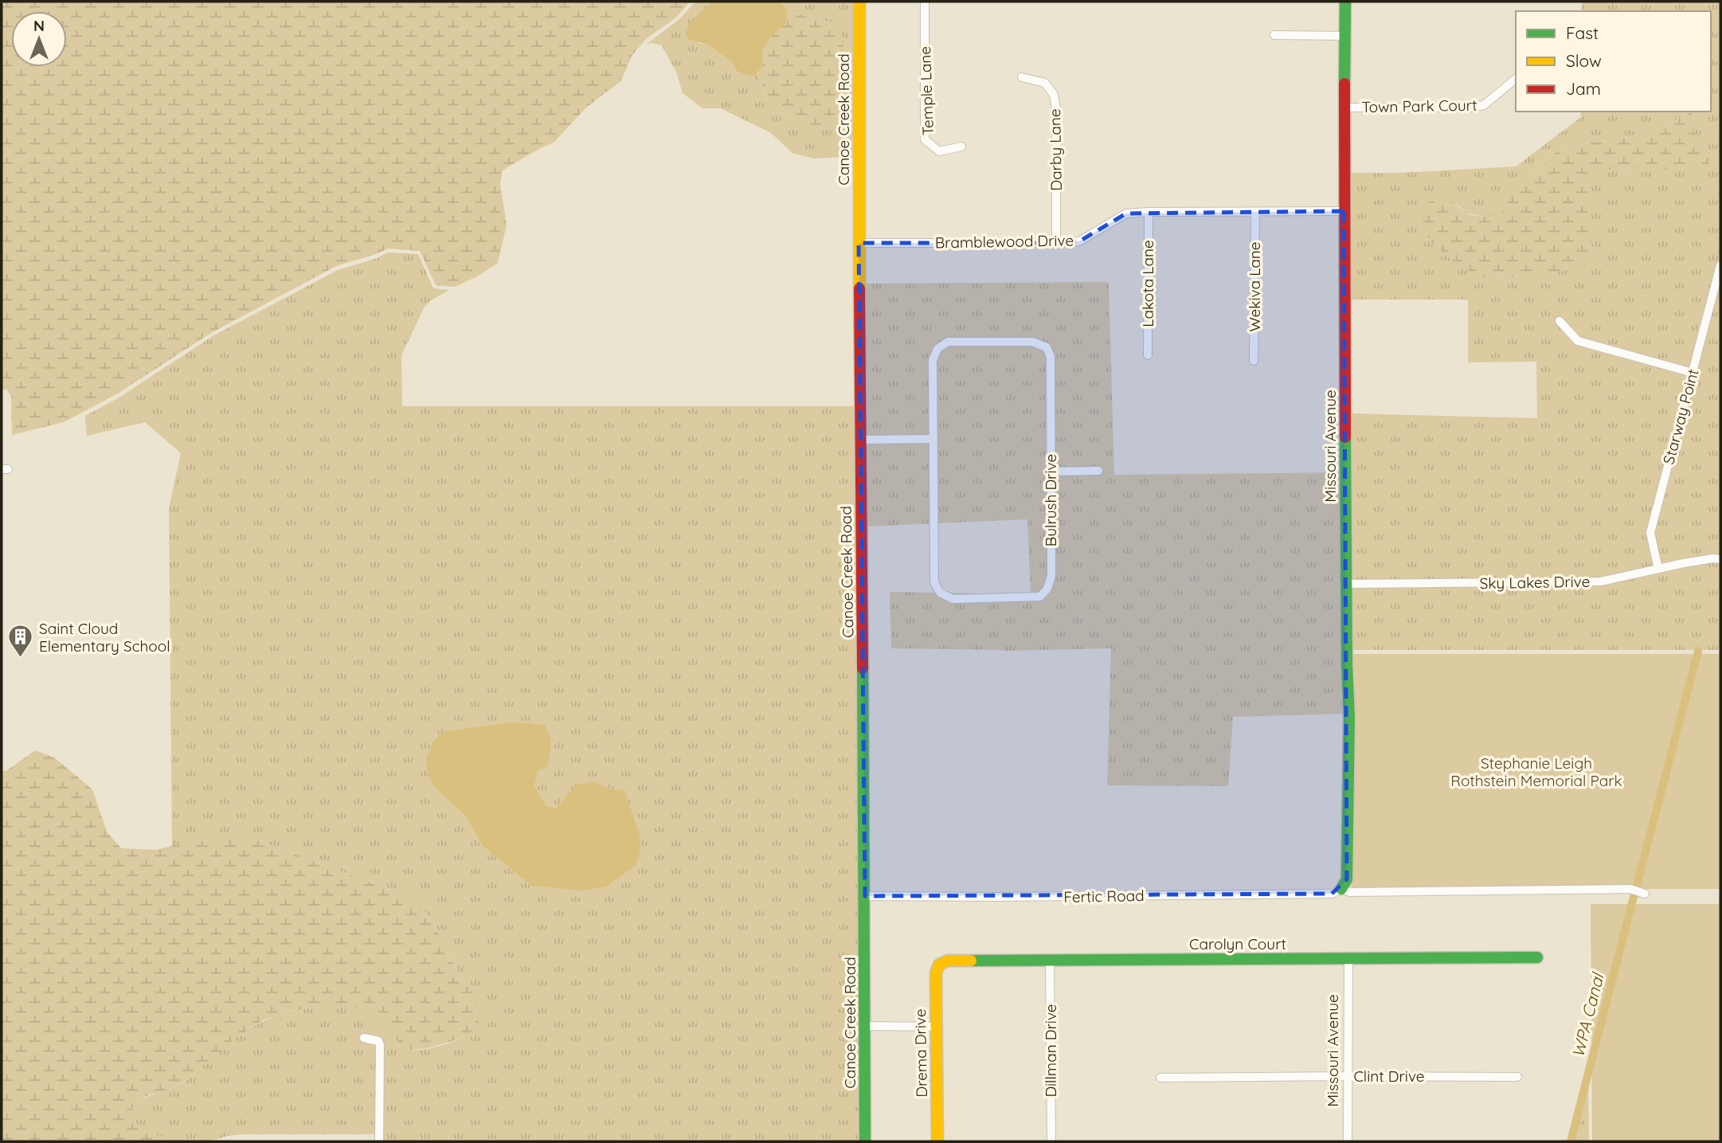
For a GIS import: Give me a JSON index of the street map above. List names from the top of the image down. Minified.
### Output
{"streets":{"street":["Temple Lane","Town Park Court","Canoe Creek Road","Darby Lane","Bramblewood Drive","Lakota Lane","Wekiva Lane","Starway Point","Missouri Avenue","Bulrush Drive","Sky Lakes Drive","Fertic Road","Carolyn Court","Dillman Drive","Drema Drive","Clint Drive"]},"crossings":[["Town Park Court","Missouri Avenue"],["Canoe Creek Road","Bramblewood Drive"],["Canoe Creek Road","Fertic Road"],["Darby Lane","Bramblewood Drive"],["Bramblewood Drive","Lakota Lane"],["Bramblewood Drive","Wekiva Lane"],["Bramblewood Drive","Missouri Avenue"],["Starway Point","Sky Lakes Drive"],["Missouri Avenue","Sky Lakes Drive"],["Missouri Avenue","Fertic Road"],["Missouri Avenue","Carolyn Court"],["Missouri Avenue","Clint Drive"],["Carolyn Court","Dillman Drive"],["Carolyn Court","Drema Drive"]],"water":["WPA Canal"],"parks":["Stephanie Leigh Rothstein Memorial Park"],"places":{"building":["Saint Cloud Elementary School"]},"legend":["Fast","Slow","Jam"],"north":"top"}
